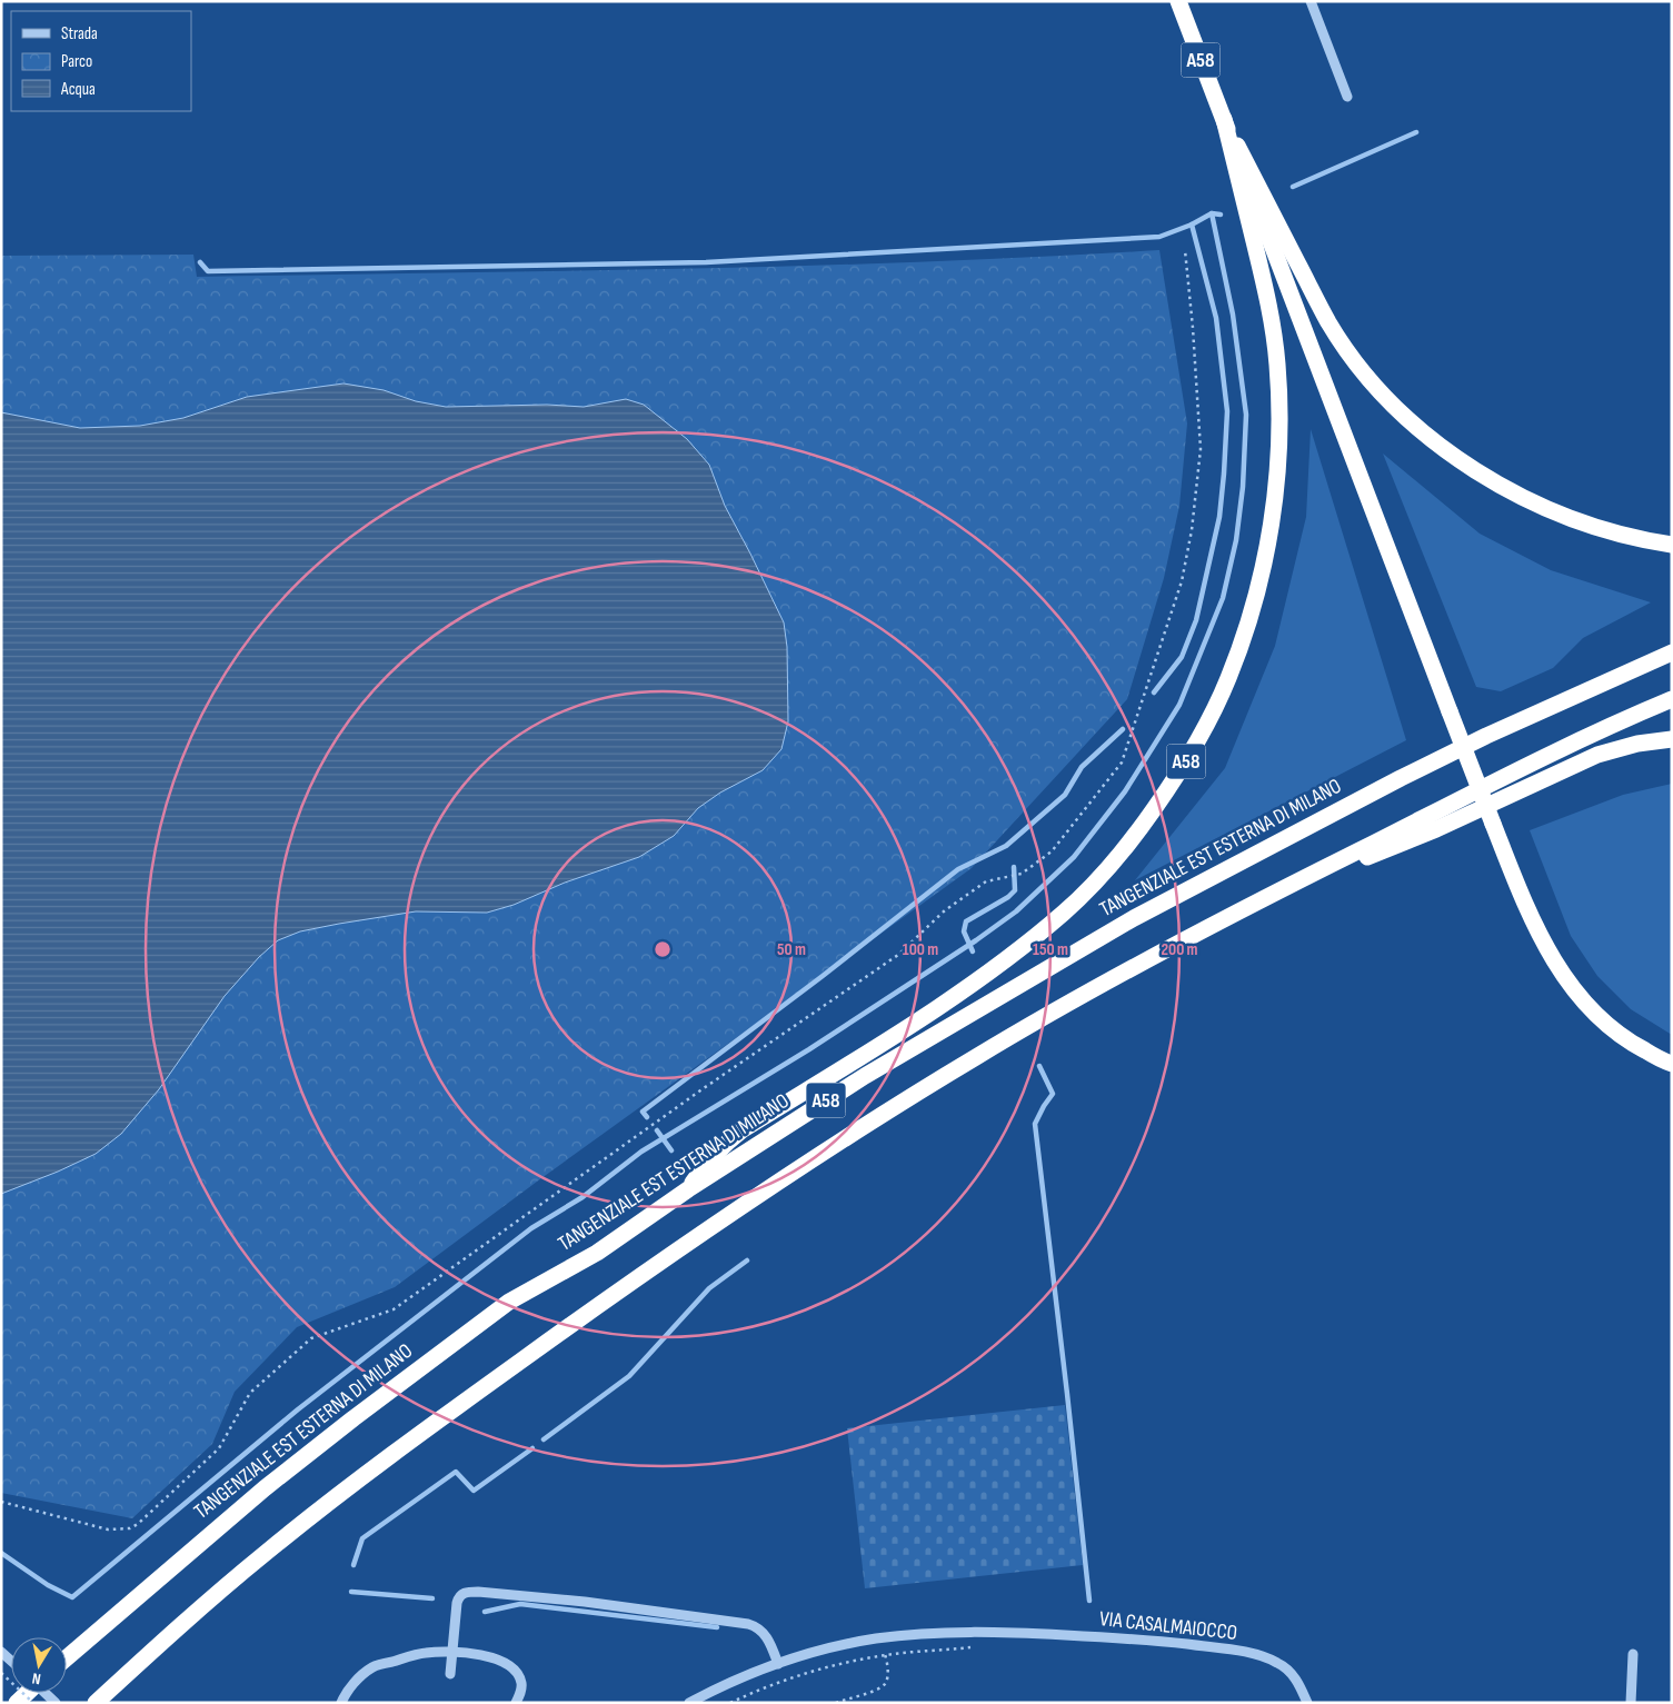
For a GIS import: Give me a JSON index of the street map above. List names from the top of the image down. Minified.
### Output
{"streets":{"highway":["A58","TANGENZIALE EST ESTERNA DI MILANO"],"street":["VIA CASALMAIOCCO"]},"crossings":[["A58","TANGENZIALE EST ESTERNA DI MILANO"]],"legend":["Strada","Parco","Acqua"],"north":"bottom","rings":["50 m","100 m","150 m","200 m"]}
